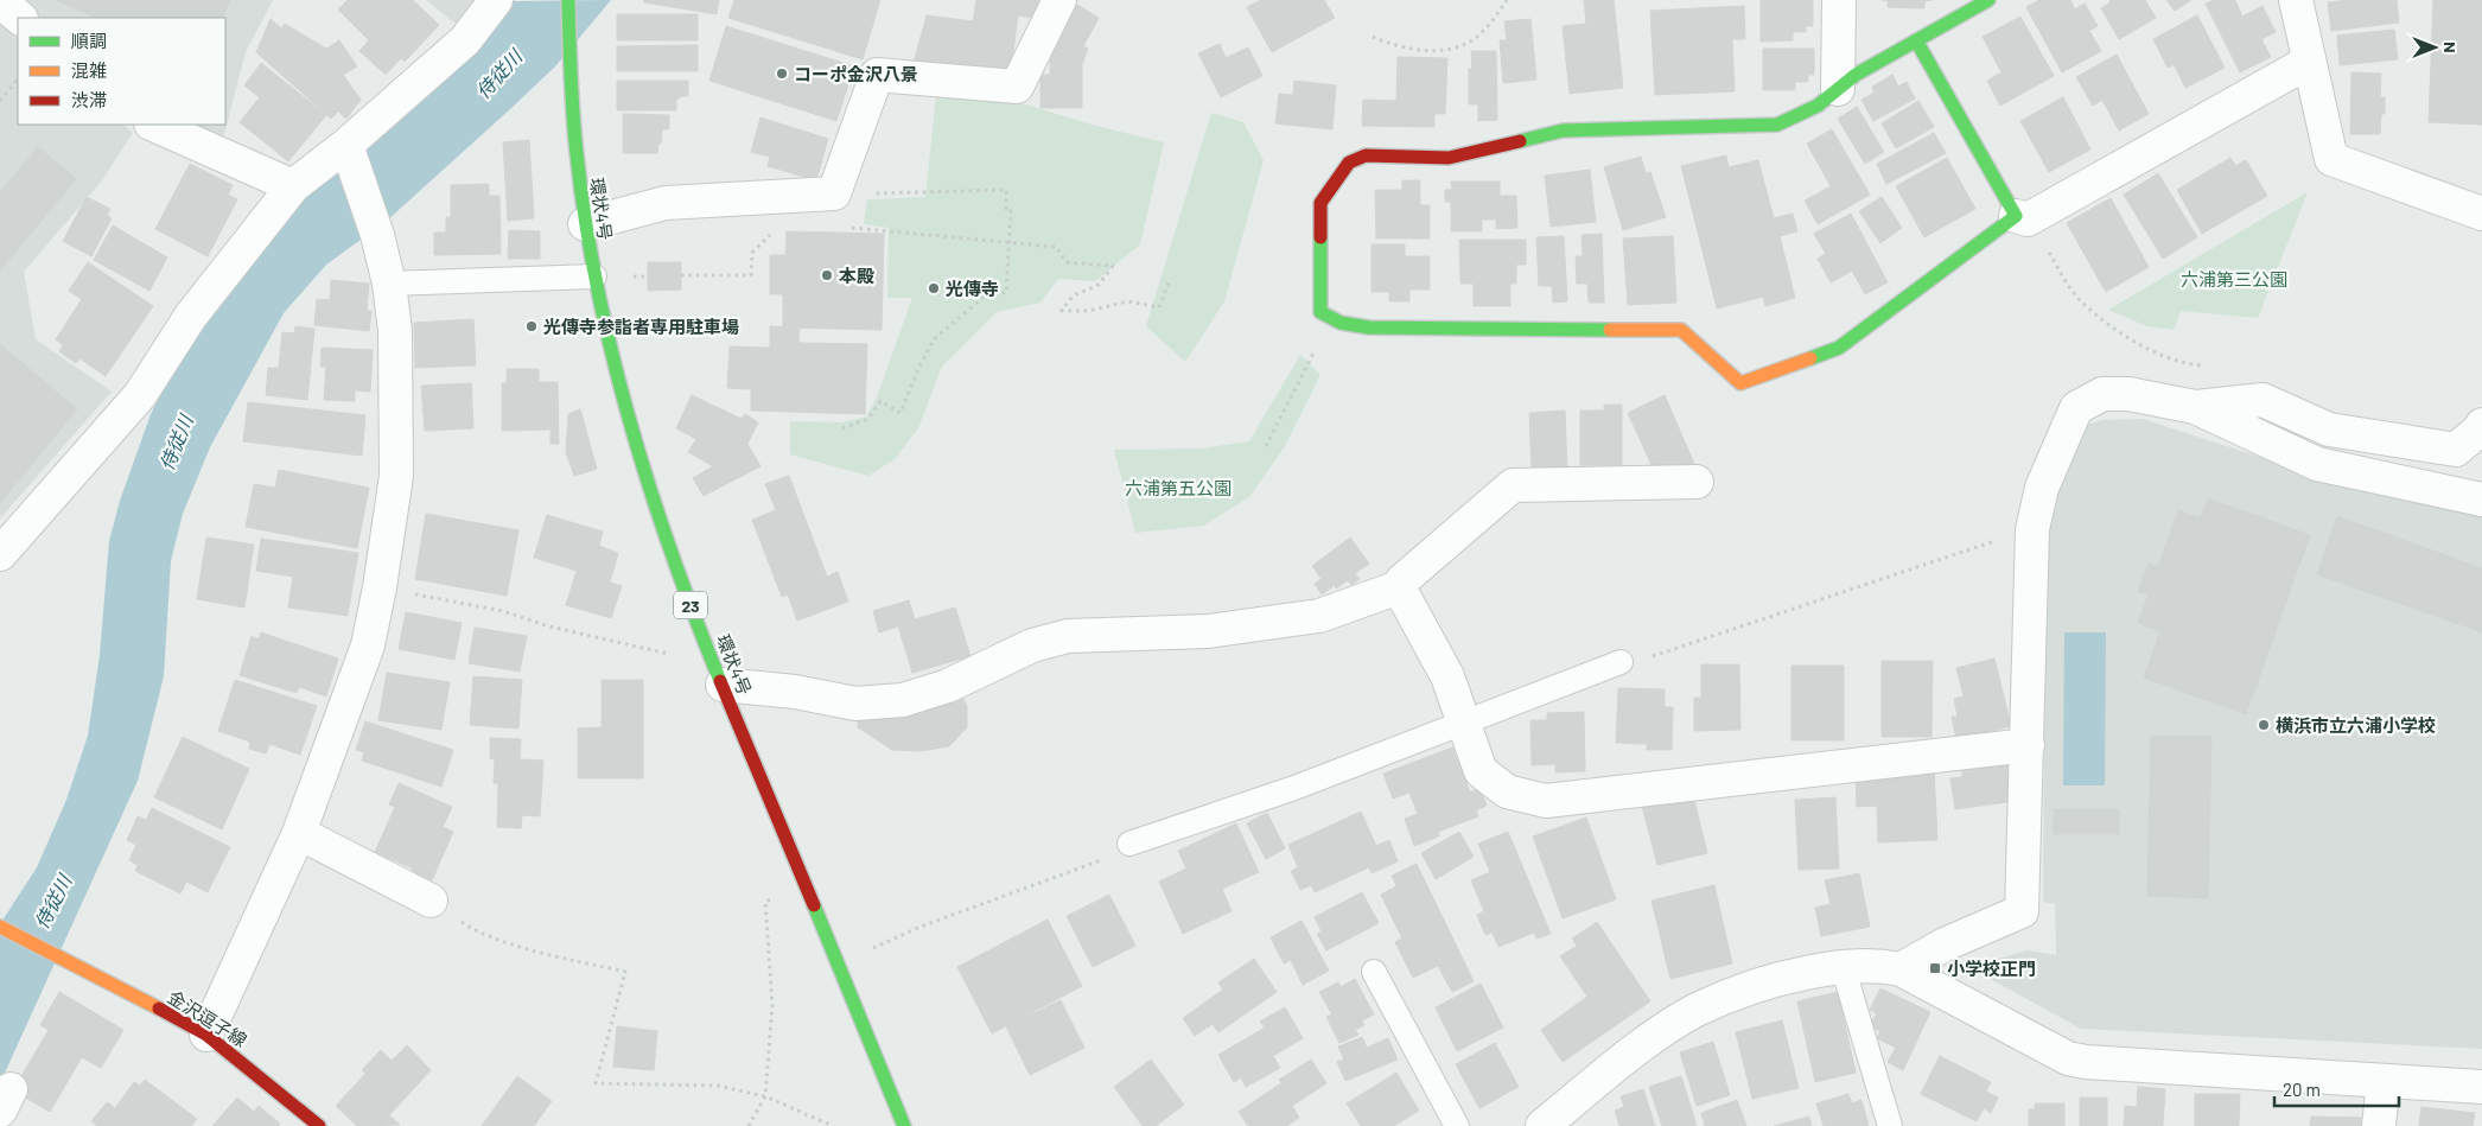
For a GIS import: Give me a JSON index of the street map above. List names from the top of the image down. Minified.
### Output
{"streets":{"street":["環状4号","23","金沢逗子線"]},"water":["侍従川"],"parks":["六浦第三公園","六浦第五公園"],"places":{"other":["コーポ金沢八景","本殿","光傳寺","光傳寺参詣者専用駐車場","横浜市立六浦小学校"],"transit":["小学校正門"]},"legend":["順調","混雑","渋滞"],"scale_bar":"20 m","north":"right"}
